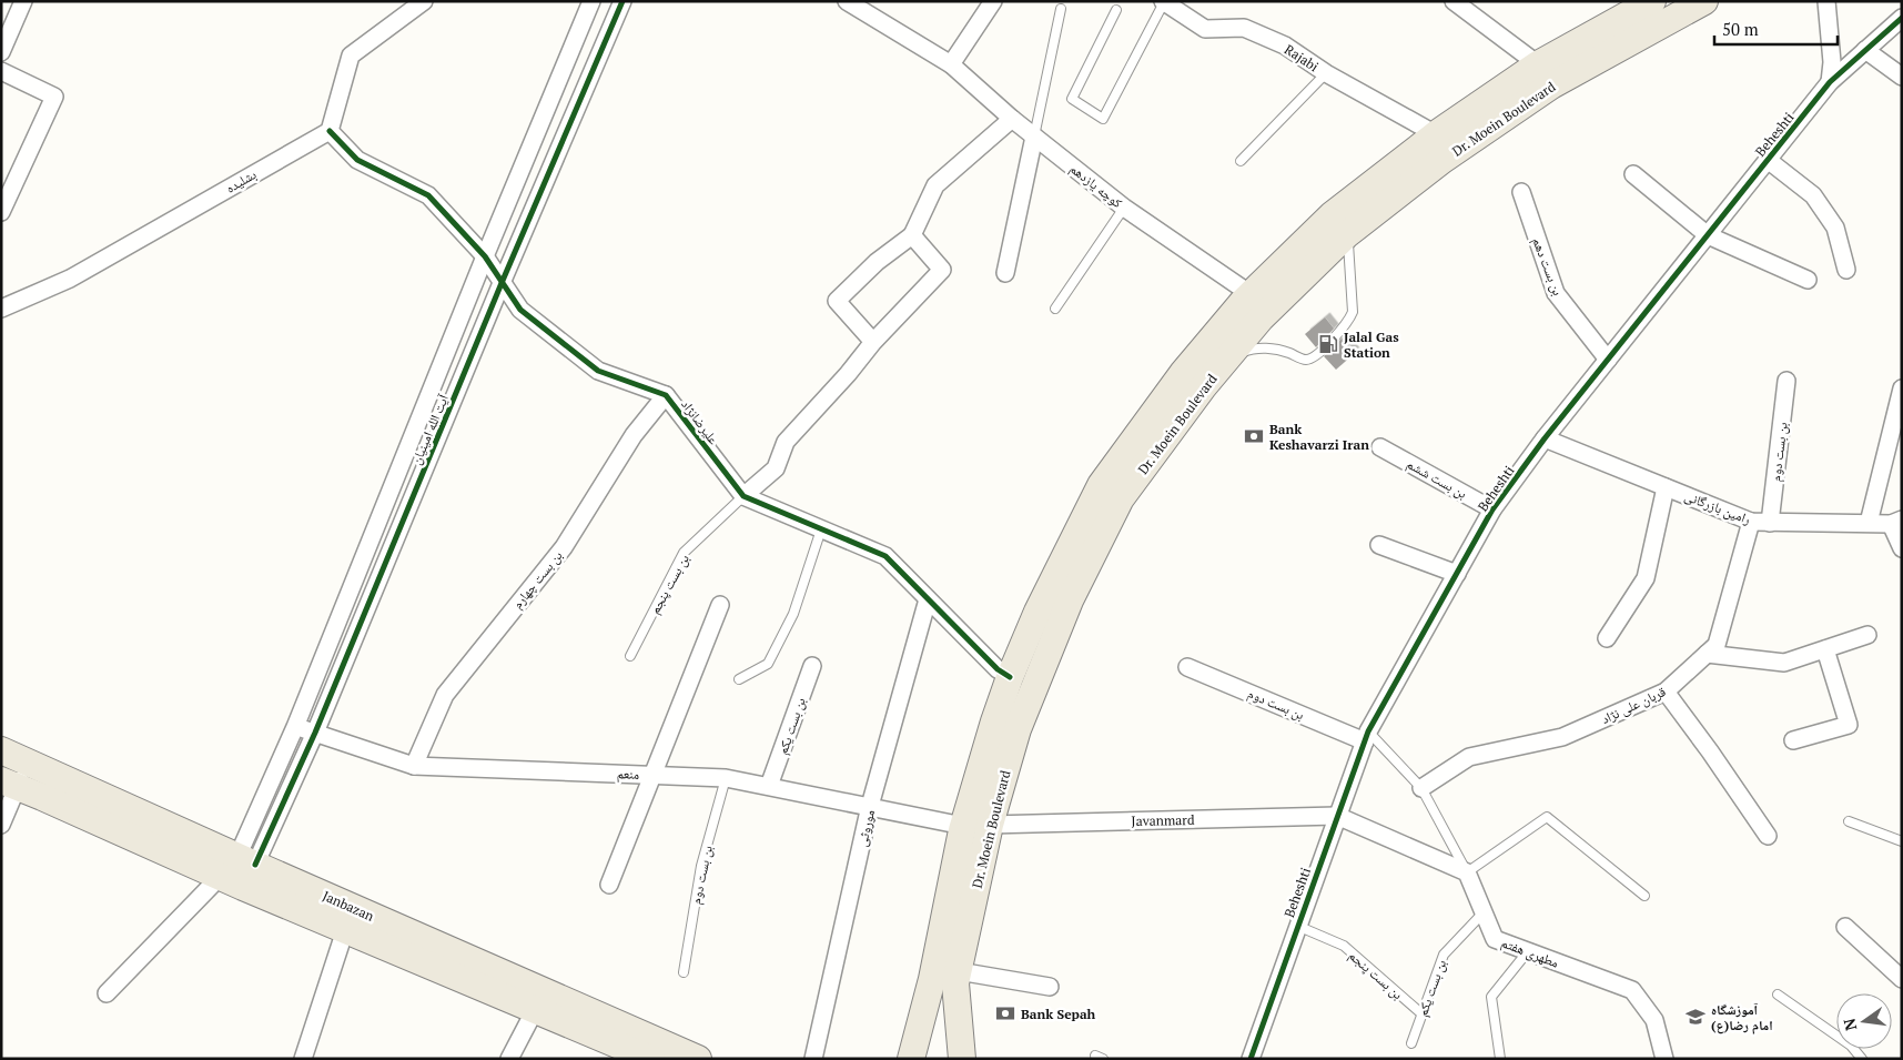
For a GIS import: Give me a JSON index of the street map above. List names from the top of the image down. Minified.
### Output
{"streets":{"main road":["Dr. Moein Boulevard","Janbazan"],"street":["Rajabi","Beheshti","بشلیده","کوچه یازدهم","بن بست دهم","علیرضانژاد","آیت الله امینیان","بن بست دوم","بن بست ششم","رامین بازرگانی","بن بست چهارم","قربان علی نژاد","بن بست یکم","منعم","Javanmard","موروثی","مطهری هفتم"],"lane":["بن بست پنجم"]},"crossings":[["Rajabi","Dr. Moein Boulevard"],["Dr. Moein Boulevard","کوچه یازدهم"],["Dr. Moein Boulevard","علیرضانژاد"],["Dr. Moein Boulevard","منعم"],["Dr. Moein Boulevard","Javanmard"],["Beheshti","بن بست دهم"],["Beheshti","بن بست دوم"],["Beheshti","بن بست ششم"],["Beheshti","رامین بازرگانی"],["Beheshti","بن بست پنجم"],["Beheshti","Javanmard"],["بشلیده","علیرضانژاد"],["علیرضانژاد","آیت الله امینیان"],["علیرضانژاد","بن بست چهارم"],["علیرضانژاد","بن بست پنجم"],["علیرضانژاد","موروثی"],["آیت الله امینیان","منعم"],["آیت الله امینیان","Janbazan"],["بن بست دوم","رامین بازرگانی"],["بن بست دوم","منعم"],["رامین بازرگانی","قربان علی نژاد"],["بن بست چهارم","منعم"],["بن بست پنجم","بن بست یکم"],["بن بست یکم","منعم"],["بن بست یکم","مطهری هفتم"],["منعم","موروثی"]],"places":{"fuel station":["Jalal Gas Station"],"bank":["Bank Keshavarzi Iran","Bank Sepah"],"school or university":["آموزشگاه امام رضا(ع)"]},"scale_bar":"50 m","north":"left"}
